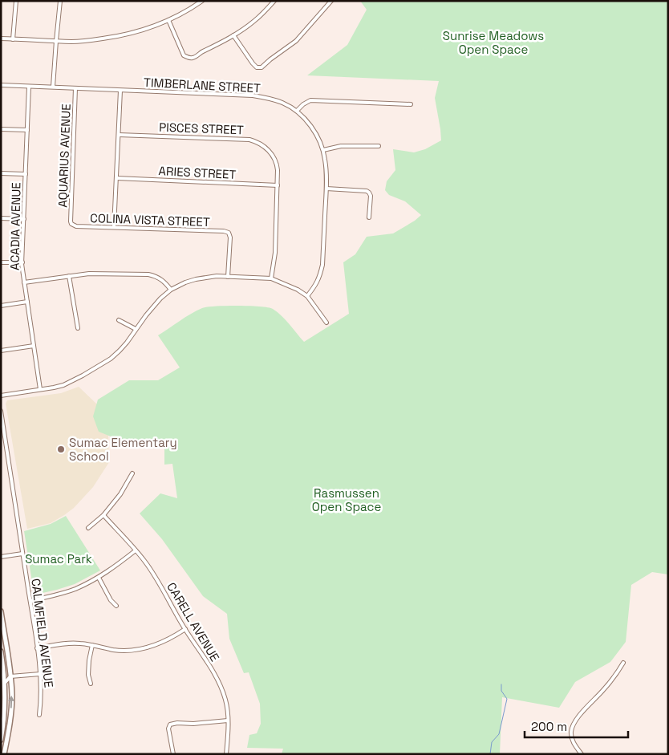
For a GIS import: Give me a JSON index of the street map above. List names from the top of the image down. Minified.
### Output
{"streets":{"street":["TIMBERLANE STREET","PISCES STREET","AQUARIUS AVENUE","ARIES STREET","COLINA VISTA STREET","ACADIA AVENUE","CARELL AVENUE","CALMFIELD AVENUE"]},"crossings":[["TIMBERLANE STREET","AQUARIUS AVENUE"],["TIMBERLANE STREET","ACADIA AVENUE"],["PISCES STREET","ARIES STREET"],["AQUARIUS AVENUE","COLINA VISTA STREET"]],"parks":["Sunrise Meadows Open Space","Rasmussen Open Space","Sumac Park"],"places":["Sumac Elementary School"],"scale_bar":"200 m"}
